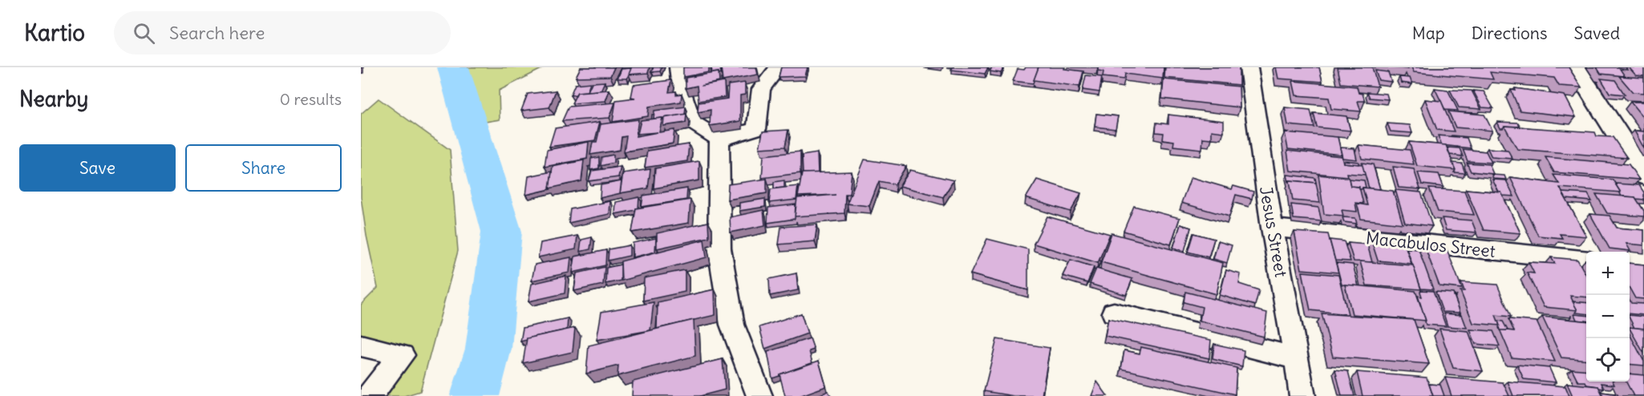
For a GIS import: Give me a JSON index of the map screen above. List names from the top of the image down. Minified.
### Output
{"streets":{"street":["Jesus Street","Macabulos Street"]},"crossings":[["Jesus Street","Macabulos Street"]],"page":{"header":"Kartio","search":"Search here","nav":["Map","Directions","Saved"],"heading":["Nearby","0 results"],"buttons":["Save","Share"],"map_buttons":["+","−"]}}
